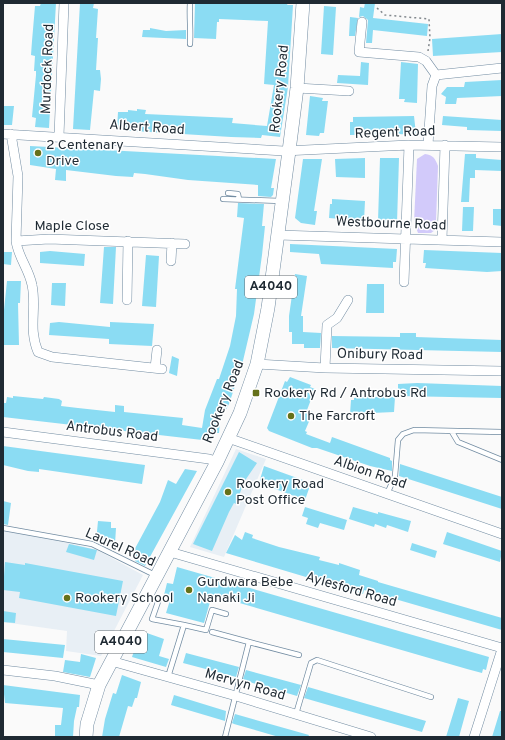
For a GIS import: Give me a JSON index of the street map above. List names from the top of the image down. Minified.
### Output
{"streets":{"main road":["Rookery Road","A4040"],"street":["Murdock Road","Albert Road","Regent Road","Westbourne Road","Maple Close","Onibury Road","Antrobus Road","Albion Road","Aylesford Road","Mervyn Road"],"lane":["Laurel Road"]},"crossings":[["Murdock Road","Albert Road"],["Rookery Road","Albert Road"],["Rookery Road","Regent Road"],["Rookery Road","Westbourne Road"],["Rookery Road","Onibury Road"],["Rookery Road","Antrobus Road"],["Rookery Road","Albion Road"],["Rookery Road","Laurel Road"],["Rookery Road","Aylesford Road"],["Rookery Road","Mervyn Road"],["Albert Road","Regent Road"]],"places":{"other":["2 Centenary Drive","The Farcroft","Rookery Road Post Office","Gurdwara Bebe Nanaki Ji","Rookery School"],"transit":["Rookery Rd / Antrobus Rd"]}}
